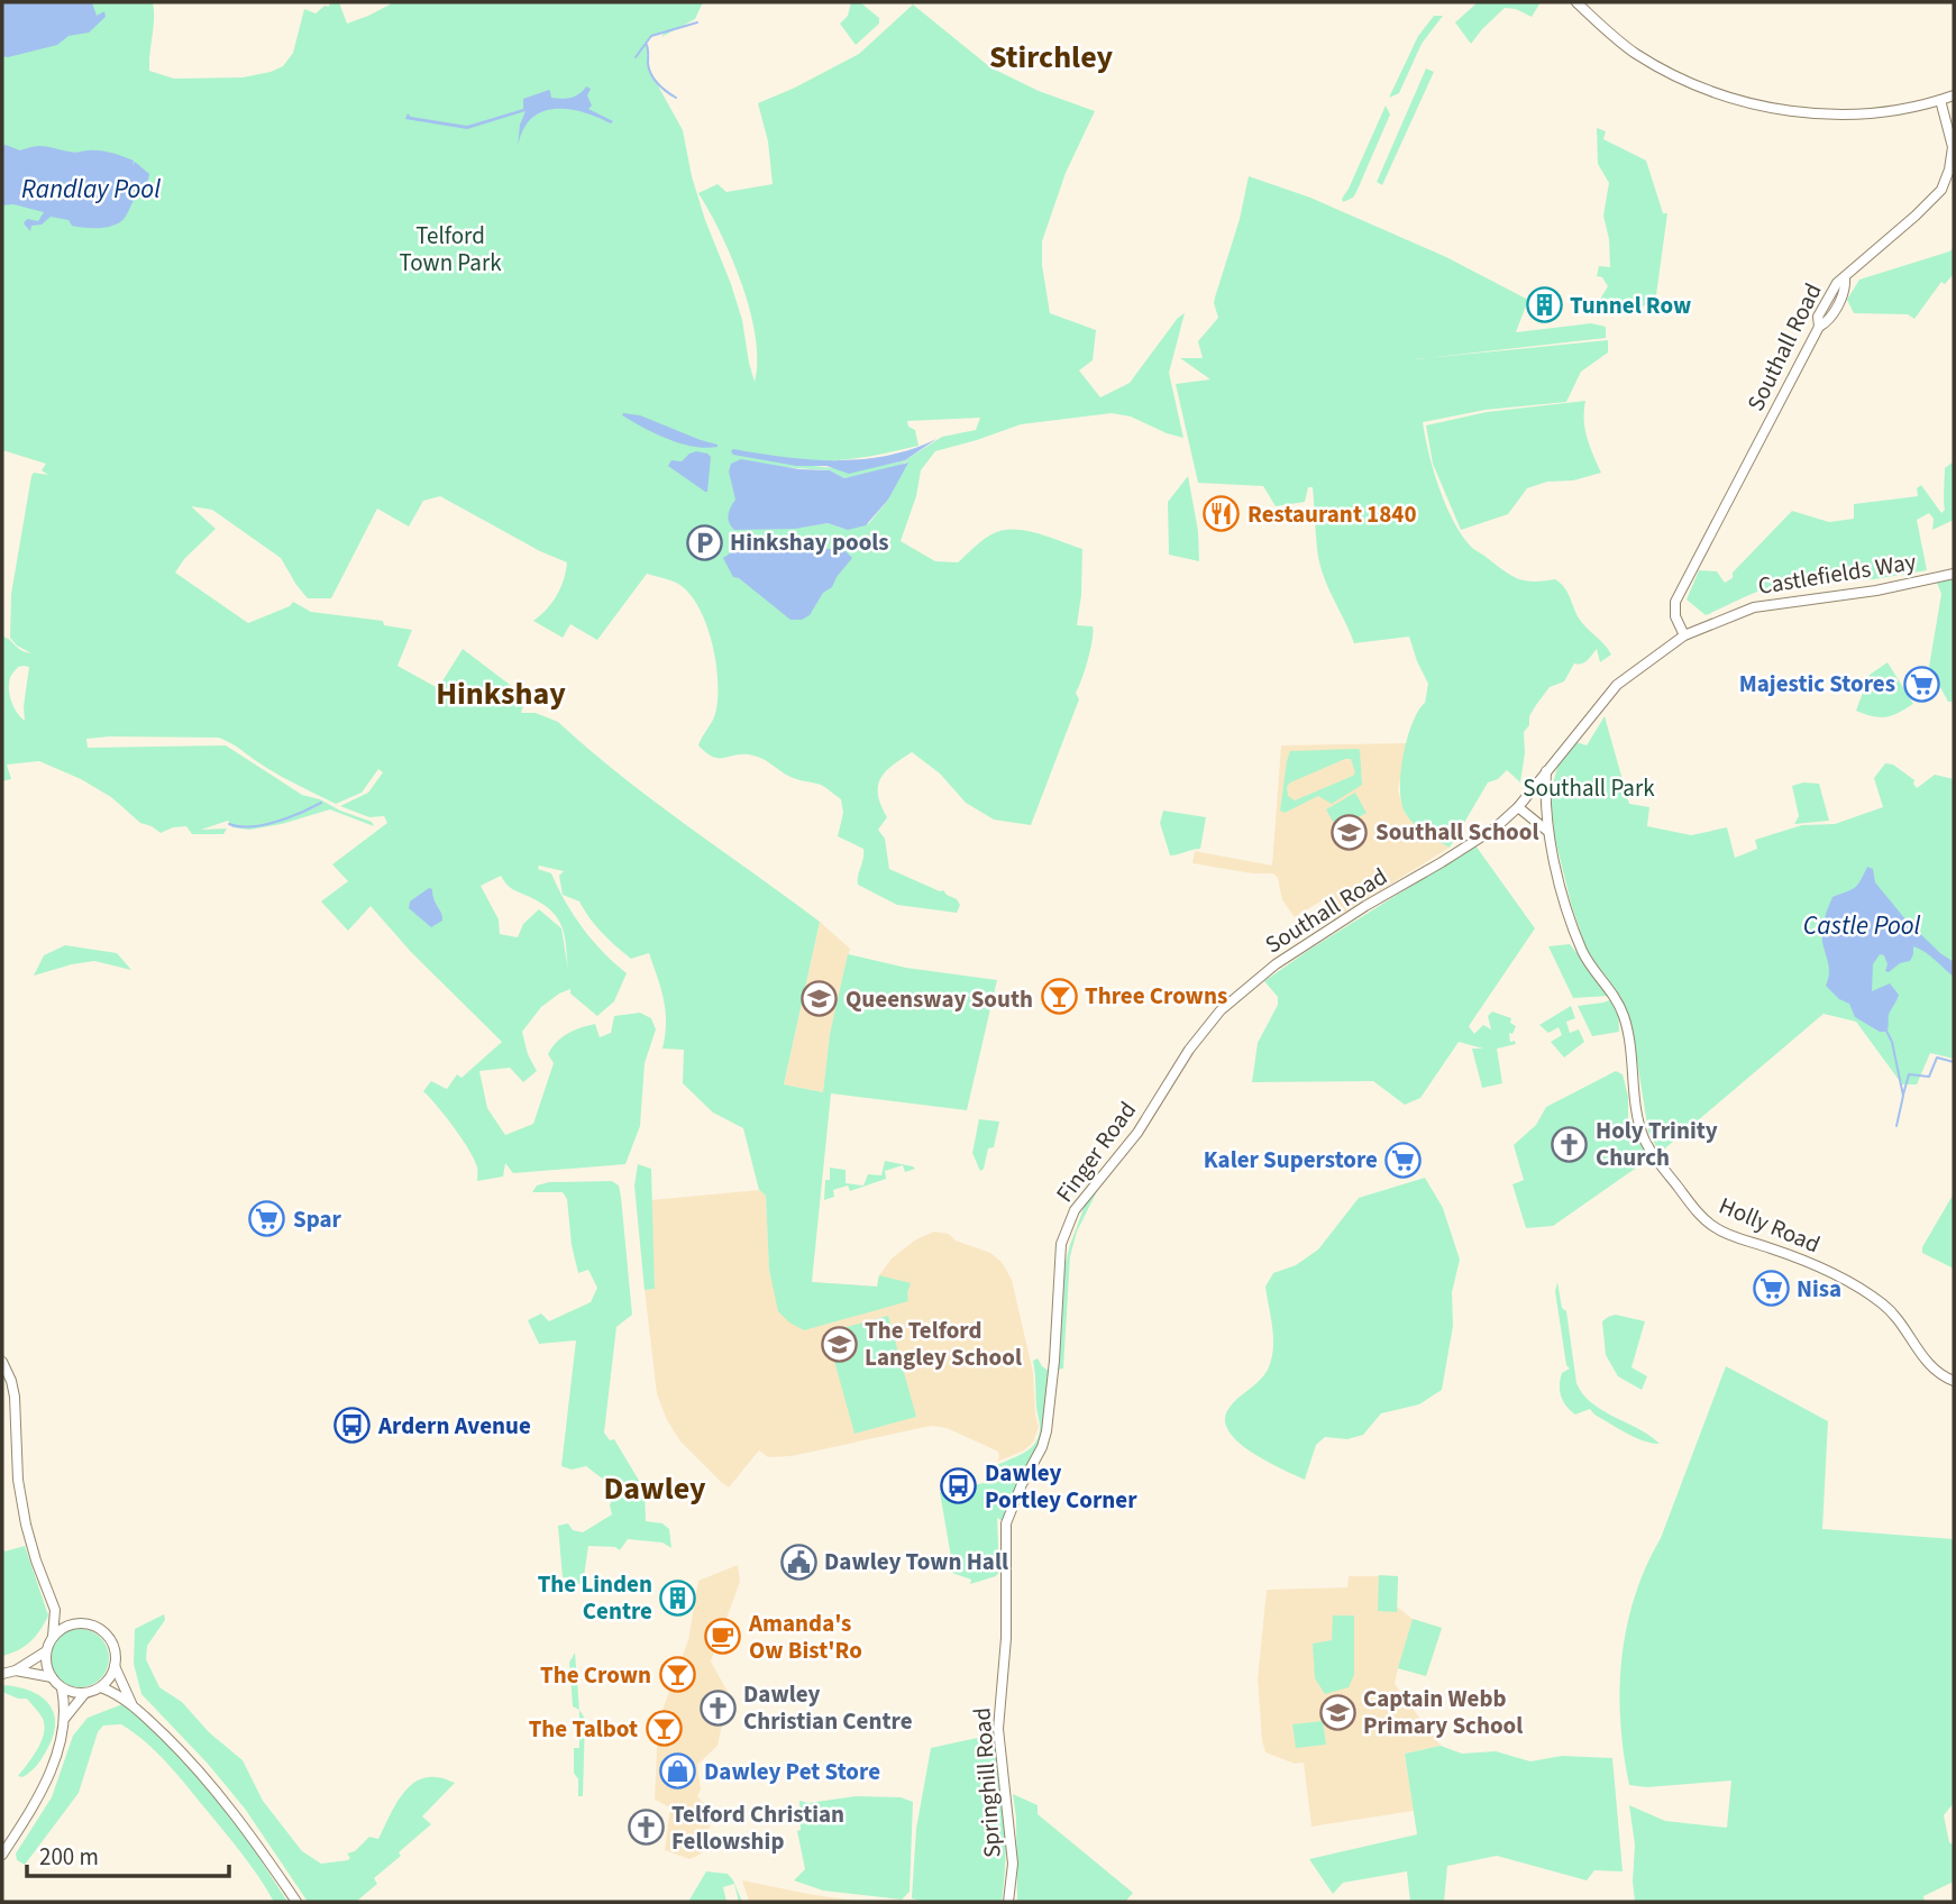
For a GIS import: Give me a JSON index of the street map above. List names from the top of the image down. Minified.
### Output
{"streets":{"main road":["Southall Road","Castlefields Way","Finger Road","Holly Road","Springhill Road"]},"crossings":[["Southall Road","Castlefields Way"],["Southall Road","Finger Road"],["Southall Road","Holly Road"],["Castlefields Way","Holly Road"],["Finger Road","Springhill Road"]],"districts":["Stirchley","Hinkshay","Dawley"],"water":["Randlay Pool","Castle Pool"],"parks":["Telford Town Park","Southall Park"],"places":{"building":["Tunnel Row","The Linden Centre"],"restaurant":["Restaurant 1840"],"parking":["Hinkshay pools"],"supermarket":["Majestic Stores","Kaler Superstore","Spar","Nisa"],"school or university":["Southall School","Queensway South","The Telford Langley School","Captain Webb Primary School"],"bar":["Three Crowns","The Crown","The Talbot"],"church":["Holy Trinity Church","Dawley Christian Centre","Telford Christian Fellowship"],"bus stop":["Ardern Avenue","Dawley Portley Corner"],"public building":["Dawley Town Hall"],"cafe":["Amanda's Ow Bist'Ro"],"shop":["Dawley Pet Store"]},"scale_bar":"200 m"}
